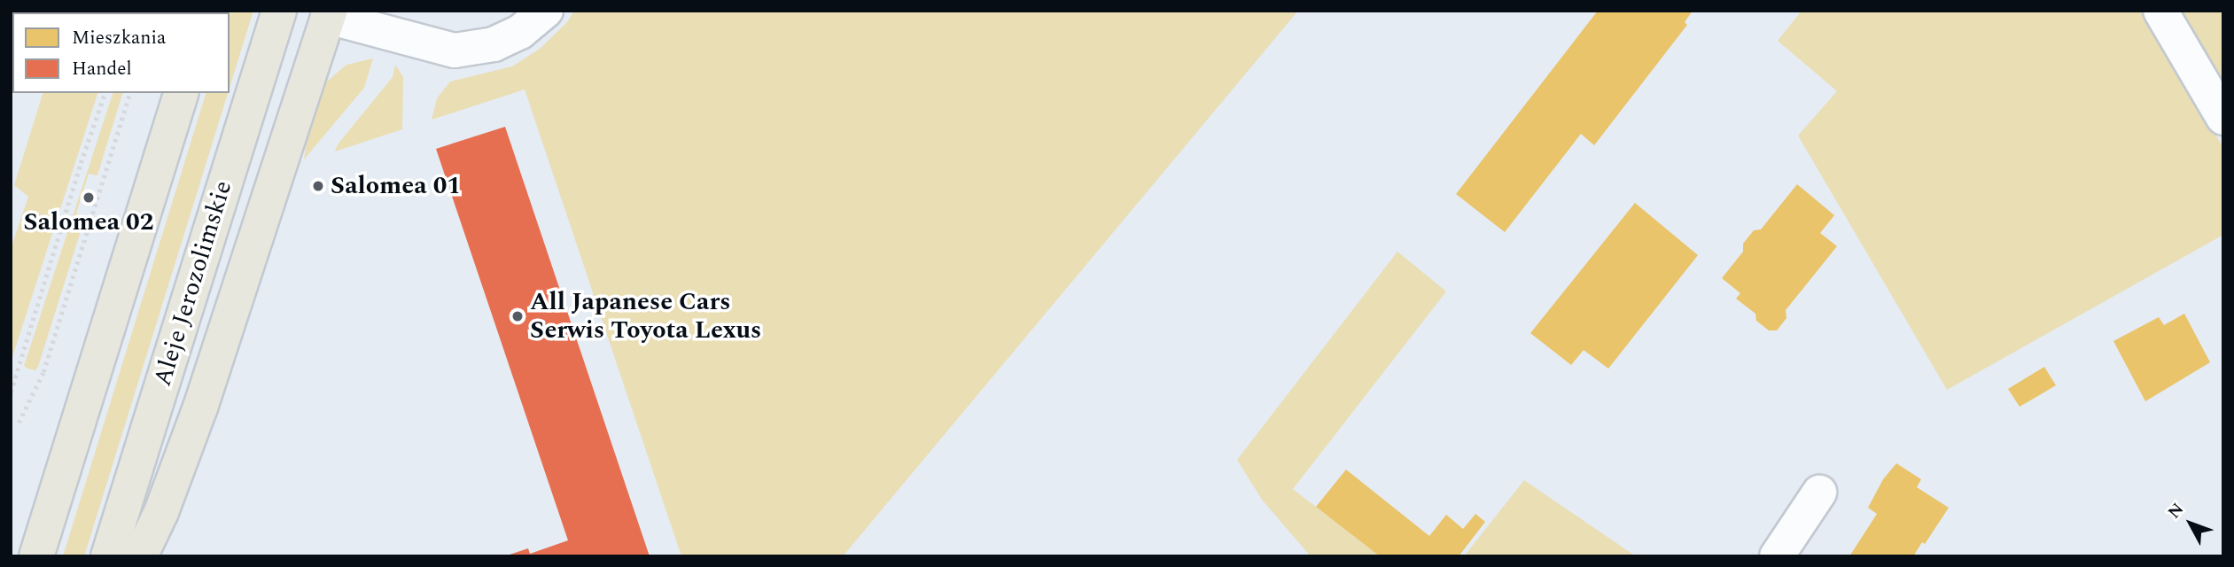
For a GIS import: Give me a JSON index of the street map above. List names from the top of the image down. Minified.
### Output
{"streets":{"main road":["Aleje Jerozolimskie"]},"places":["Salomea 01","Salomea 02","All Japanese Cars Serwis Toyota Lexus"],"legend":["Mieszkania","Handel"],"north":"top left"}
